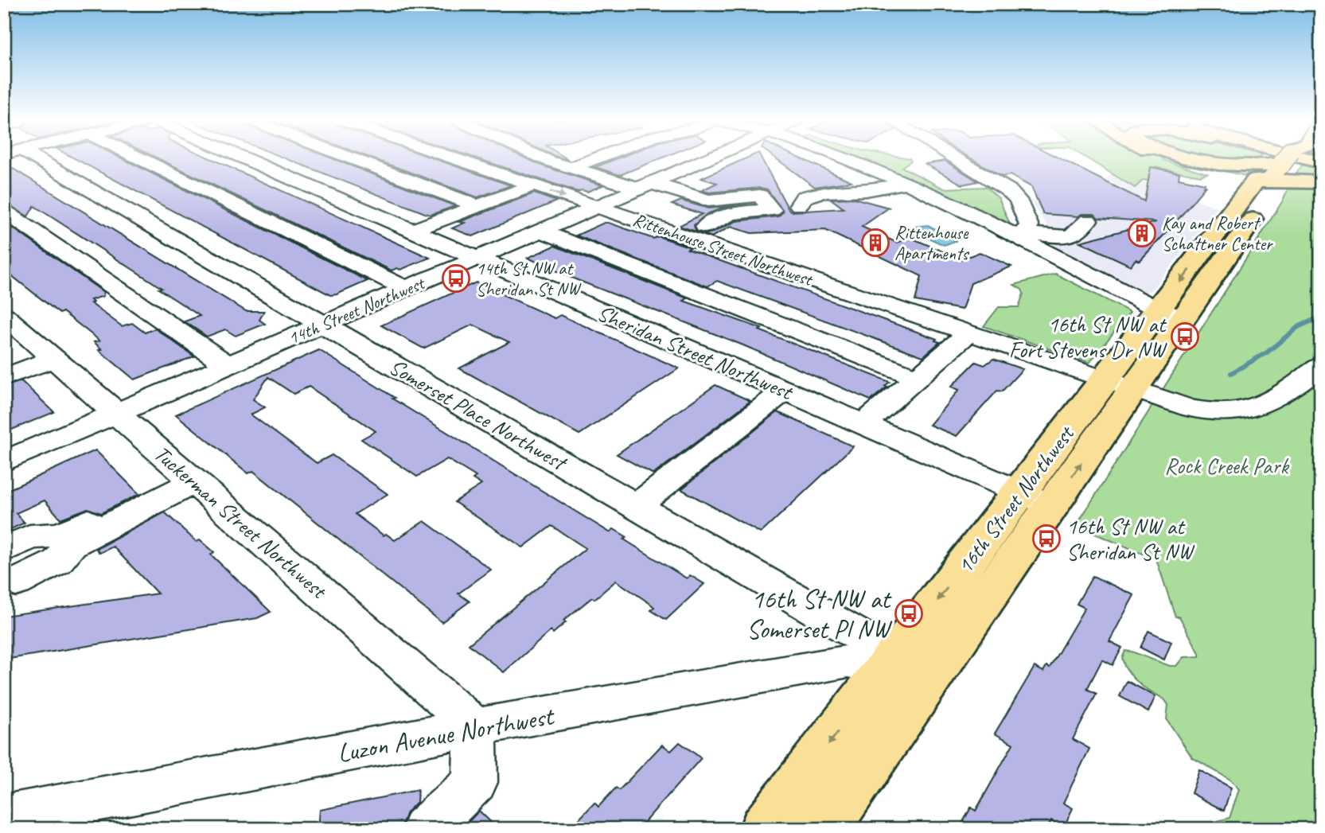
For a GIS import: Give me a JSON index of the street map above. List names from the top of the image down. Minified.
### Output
{"streets":{"main road":["16th Street Northwest"],"street":["Rittenhouse Street Northwest","14th Street Northwest","Sheridan Street Northwest","Somerset Place Northwest","Tuckerman Street Northwest","Luzon Avenue Northwest"]},"crossings":[["Rittenhouse Street Northwest","14th Street Northwest"],["Rittenhouse Street Northwest","16th Street Northwest"],["14th Street Northwest","Sheridan Street Northwest"],["14th Street Northwest","Somerset Place Northwest"],["14th Street Northwest","Tuckerman Street Northwest"],["Sheridan Street Northwest","16th Street Northwest"],["Somerset Place Northwest","16th Street Northwest"],["Somerset Place Northwest","Luzon Avenue Northwest"],["16th Street Northwest","Luzon Avenue Northwest"],["Tuckerman Street Northwest","Luzon Avenue Northwest"]],"parks":["Rock Creek Park"],"places":{"building":["Kay and Robert Schattner Center","Rittenhouse Apartments"],"bus stop":["14th St NW at Sheridan St NW","16th St NW at Fort Stevens Dr NW","16th St NW at Sheridan St NW","16th St NW at Somerset Pl NW"]}}
